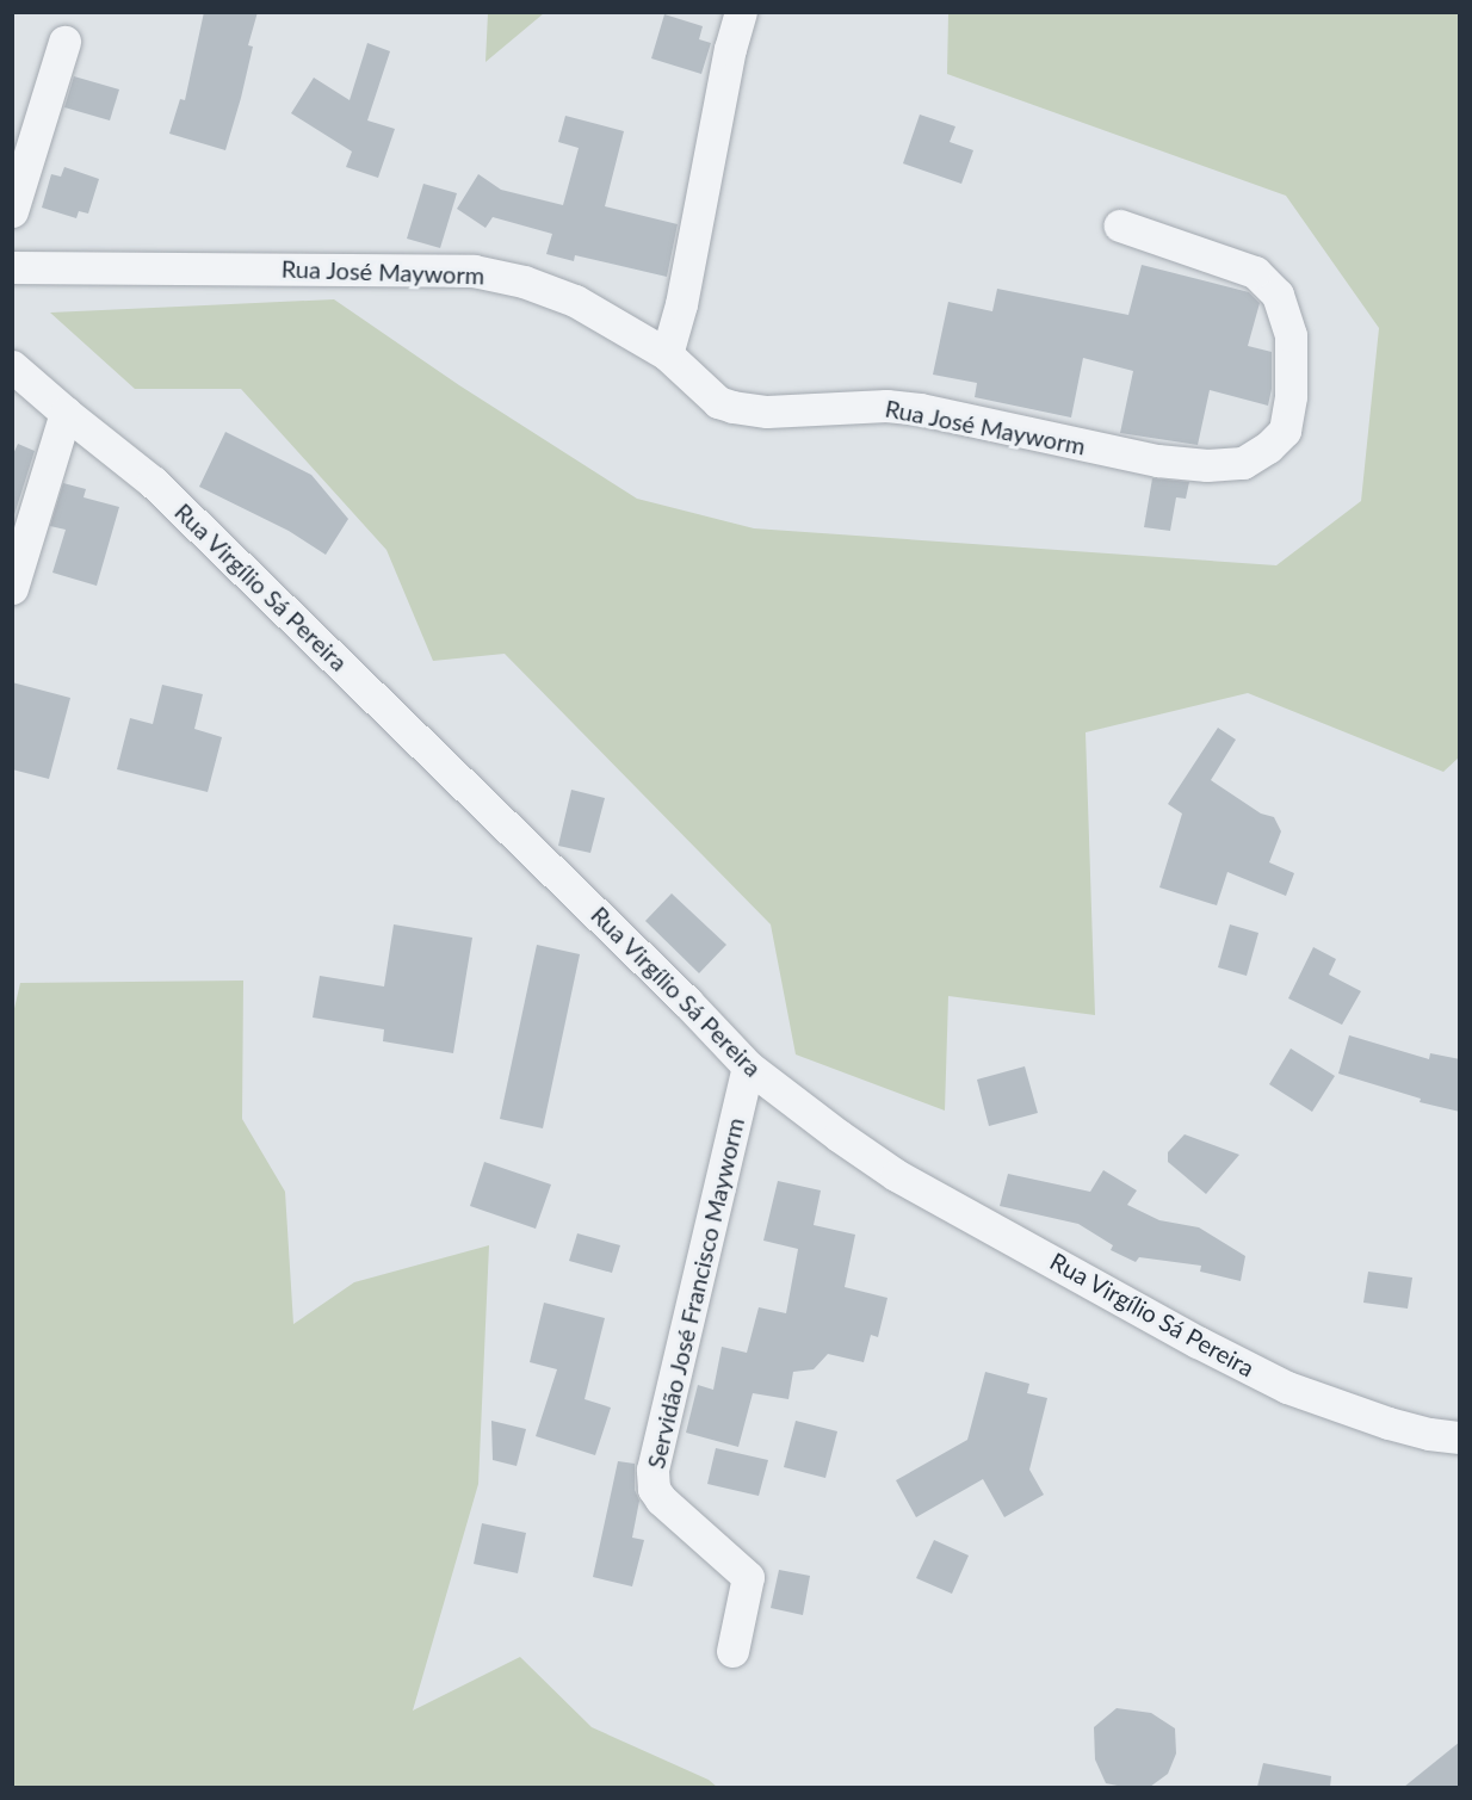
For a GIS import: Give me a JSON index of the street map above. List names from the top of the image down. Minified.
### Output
{"streets":{"street":["Rua José Mayworm","Rua Virgílio Sá Pereira","Servidão José Francisco Mayworm"]},"crossings":[["Rua Virgílio Sá Pereira","Servidão José Francisco Mayworm"]]}
